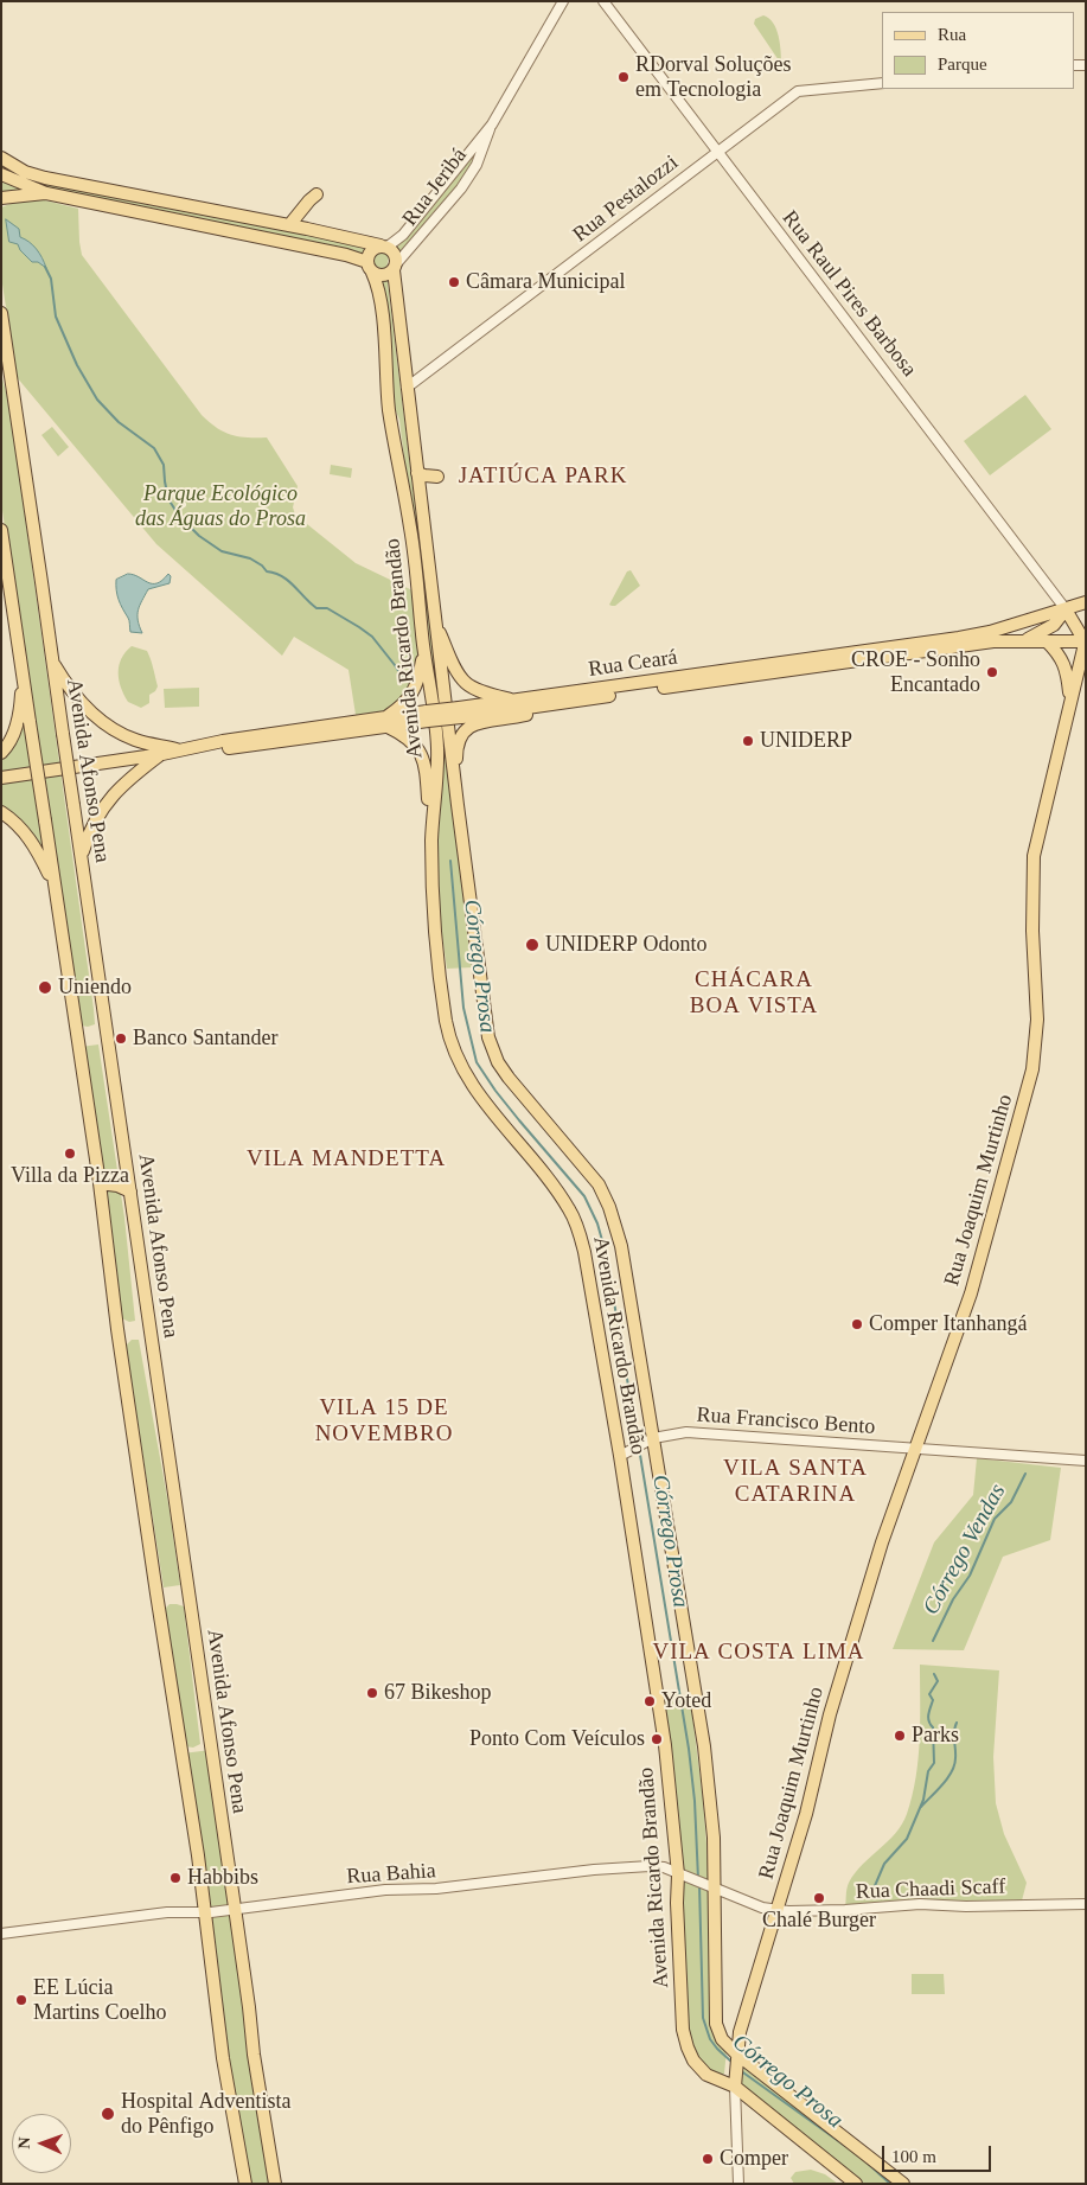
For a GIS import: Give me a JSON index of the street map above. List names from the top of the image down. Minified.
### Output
{"streets":{"main road":["Avenida Ricardo Brandão","Rua Ceará","Avenida Afonso Pena","Rua Joaquim Murtinho"],"street":["Rua Jeribá","Rua Pestalozzi","Rua Raul Pires Barbosa","Rua Francisco Bento","Rua Bahia","Rua Chaadi Scaff"]},"crossings":[["Rua Jeribá","Avenida Ricardo Brandão"],["Rua Pestalozzi","Rua Raul Pires Barbosa"],["Rua Pestalozzi","Avenida Ricardo Brandão"],["Rua Raul Pires Barbosa","Rua Ceará"],["Avenida Ricardo Brandão","Rua Joaquim Murtinho"],["Avenida Ricardo Brandão","Rua Francisco Bento"],["Avenida Ricardo Brandão","Rua Bahia"],["Rua Ceará","Rua Joaquim Murtinho"],["Avenida Afonso Pena","Rua Bahia"],["Rua Joaquim Murtinho","Rua Francisco Bento"],["Rua Joaquim Murtinho","Rua Bahia"],["Rua Joaquim Murtinho","Rua Chaadi Scaff"],["Rua Bahia","Rua Chaadi Scaff"]],"districts":["JATIÚCA PARK","CHÁCARA BOA VISTA","VILA MANDETTA","VILA 15 DE NOVEMBRO","VILA SANTA CATARINA","VILA COSTA LIMA"],"water":["Córrego Prosa","Córrego Vendas"],"parks":["Parque Ecológico das Águas do Prosa"],"places":["RDorval Soluções em Tecnologia","Câmara Municipal","CROE - Sonho Encantado","UNIDERP","UNIDERP Odonto","Uniendo","Banco Santander","Villa da Pizza","Comper Itanhangá","67 Bikeshop","Yoted","Parks","Ponto Com Veículos","Habbibs","Chalé Burger","EE Lúcia Martins Coelho","Hospital Adventista do Pênfigo","Comper"],"legend":["Rua","Parque"],"scale_bar":"100 m","north":"left"}
